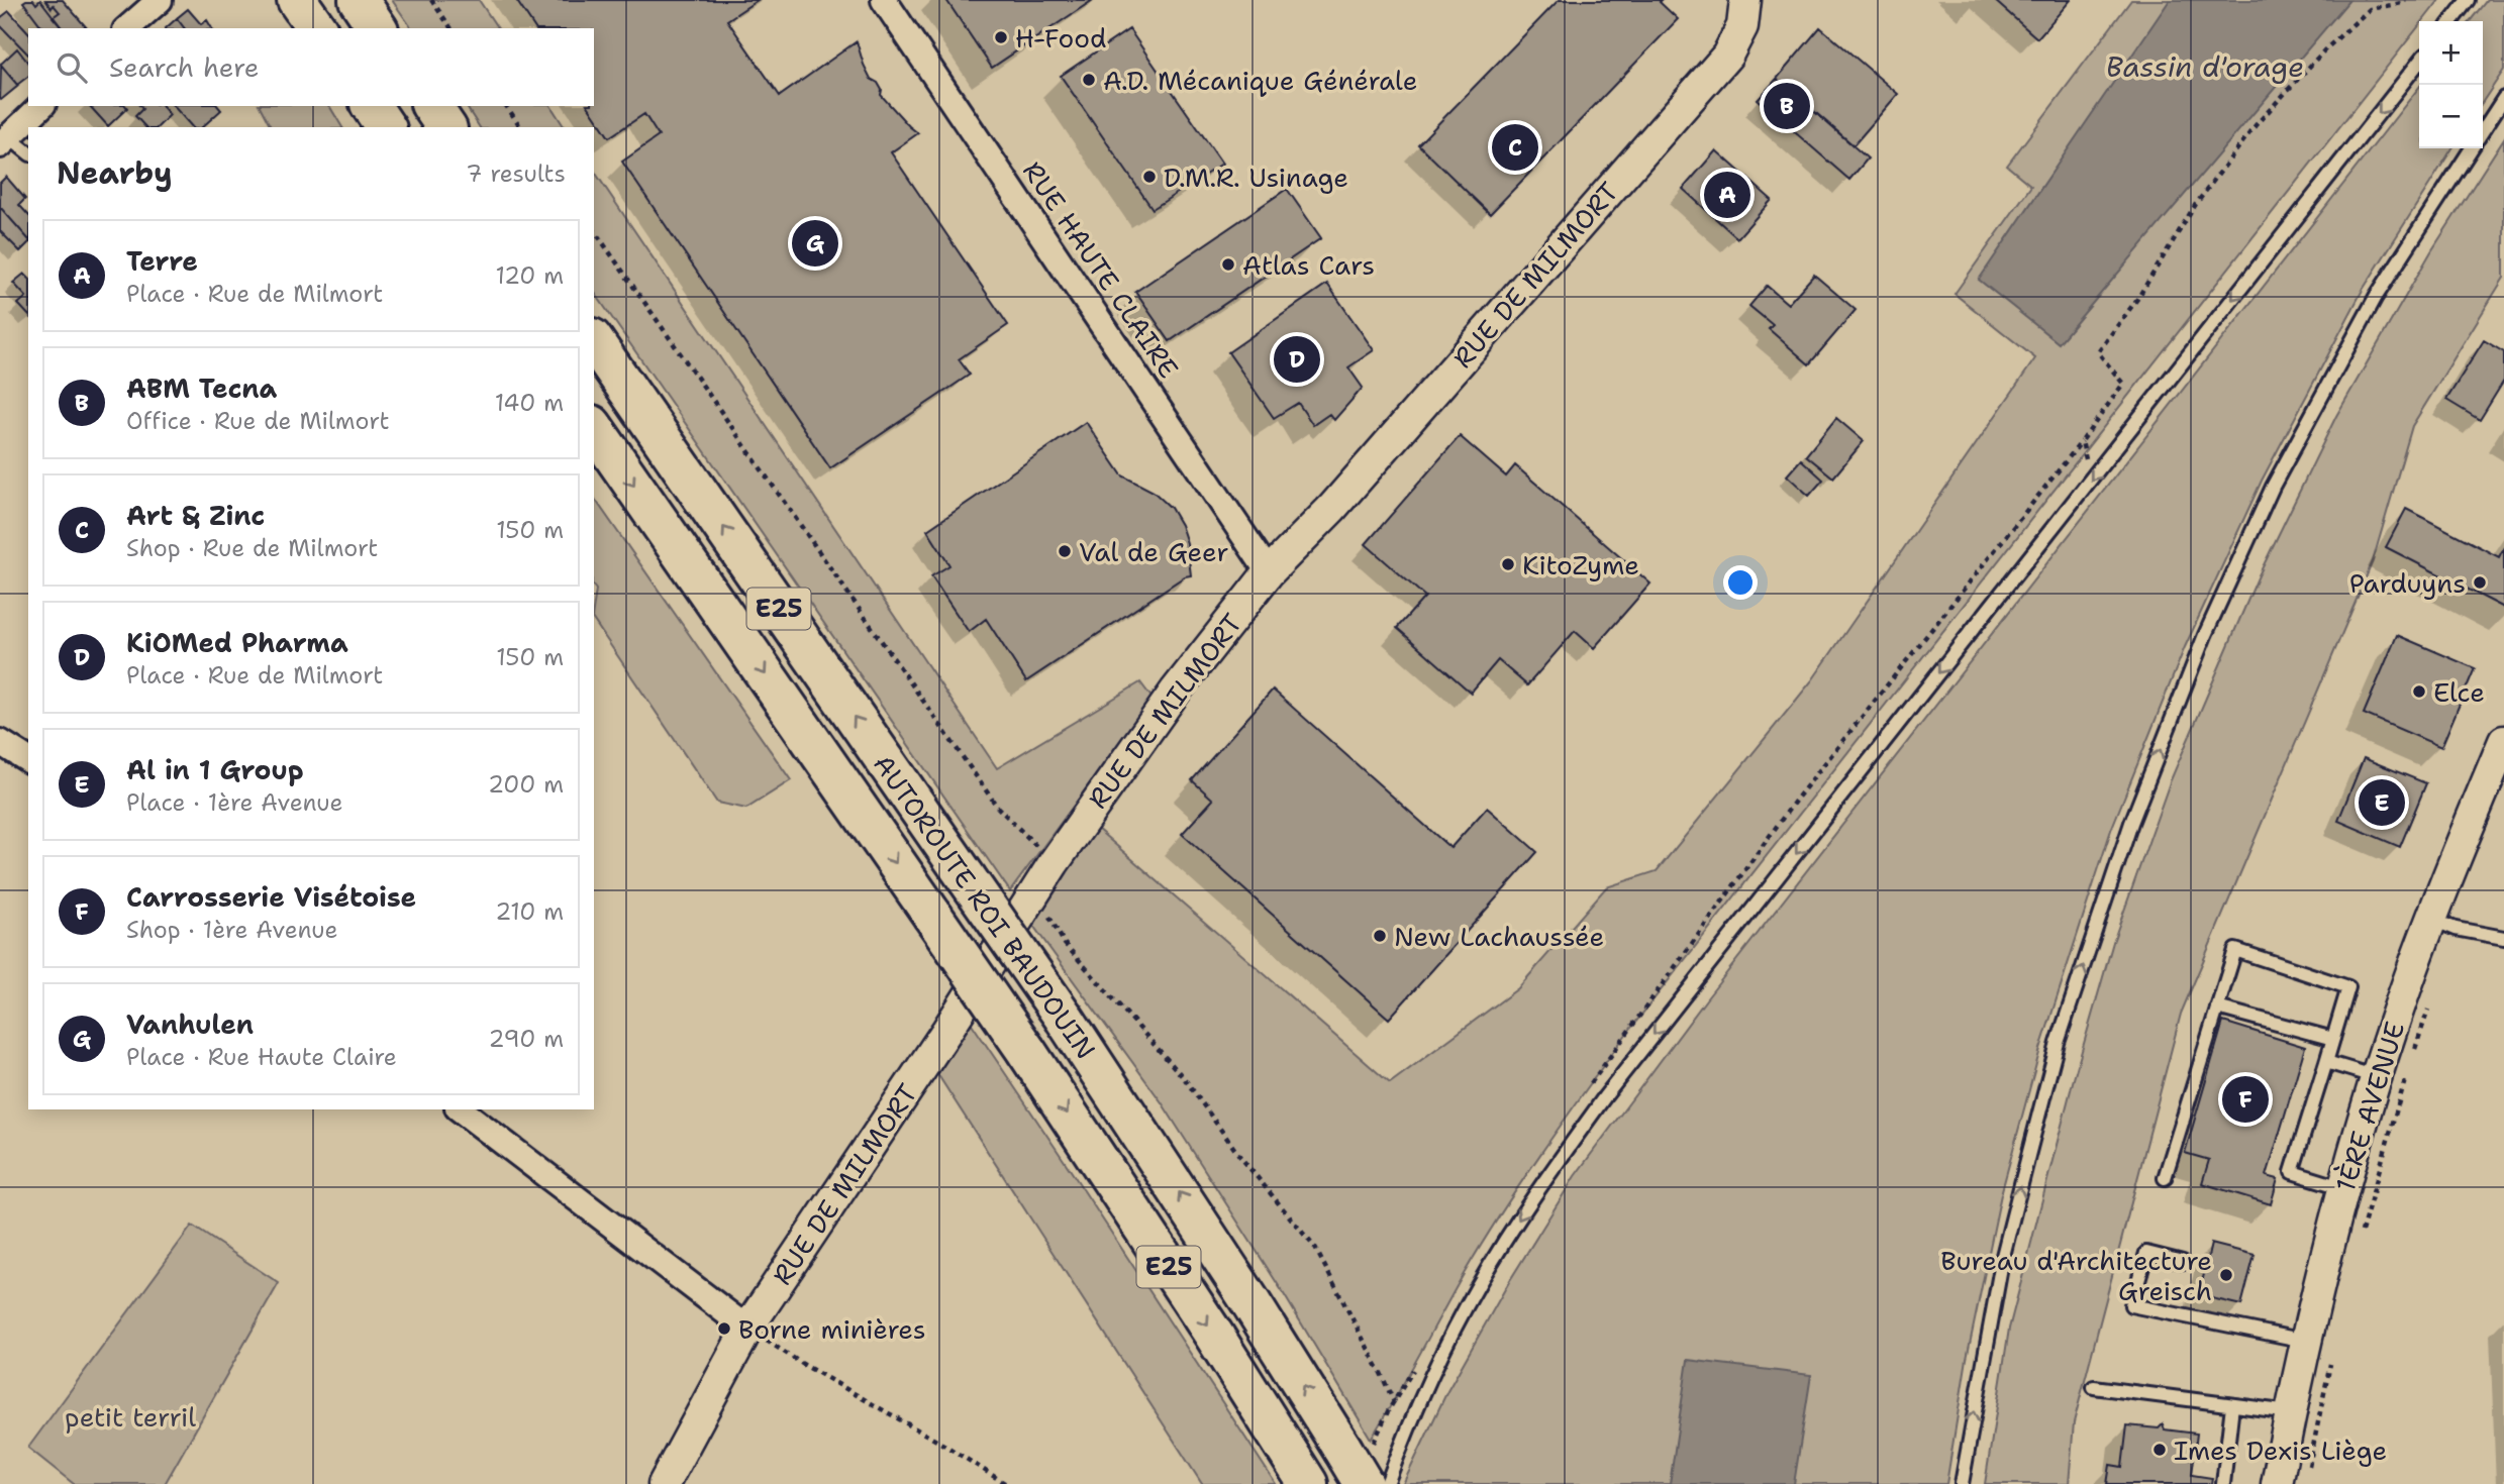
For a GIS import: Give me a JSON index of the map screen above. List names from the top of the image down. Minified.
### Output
{"streets":{"highway":["E25","AUTOROUTE ROI BAUDOUIN"],"street":["RUE HAUTE CLAIRE","RUE DE MILMORT","1ÈRE AVENUE"]},"crossings":[["RUE HAUTE CLAIRE","RUE DE MILMORT"]],"water":["Bassin d'orage"],"parks":["petit terril"],"places":["H-Food","A.D. Mécanique Générale","D.M.R. Usinage","Atlas Cars","Val de Geer","KitoZyme","Parduyns","Elce","New Lachaussée","Bureau d'Architecture Greisch","Borne minières","Imes Dexis Liège"],"page":{"map_buttons":["+","−"],"search":"Search here","pins":["B","C","A","G","D","E","F"],"heading":["Nearby","7 results"],"list":[{"mark":"A","name":"Terre","note":"Place · Rue de Milmort","value":"120 m"},{"mark":"B","name":"ABM Tecna","note":"Office · Rue de Milmort","value":"140 m"},{"mark":"C","name":"Art & Zinc","note":"Shop · Rue de Milmort","value":"150 m"},{"mark":"D","name":"KiOMed Pharma","note":"Place · Rue de Milmort","value":"150 m"},{"mark":"E","name":"Al in 1 Group","note":"Place · 1ère Avenue","value":"200 m"},{"mark":"F","name":"Carrosserie Visétoise","note":"Shop · 1ère Avenue","value":"210 m"},{"mark":"G","name":"Vanhulen","note":"Place · Rue Haute Claire","value":"290 m"}]}}
